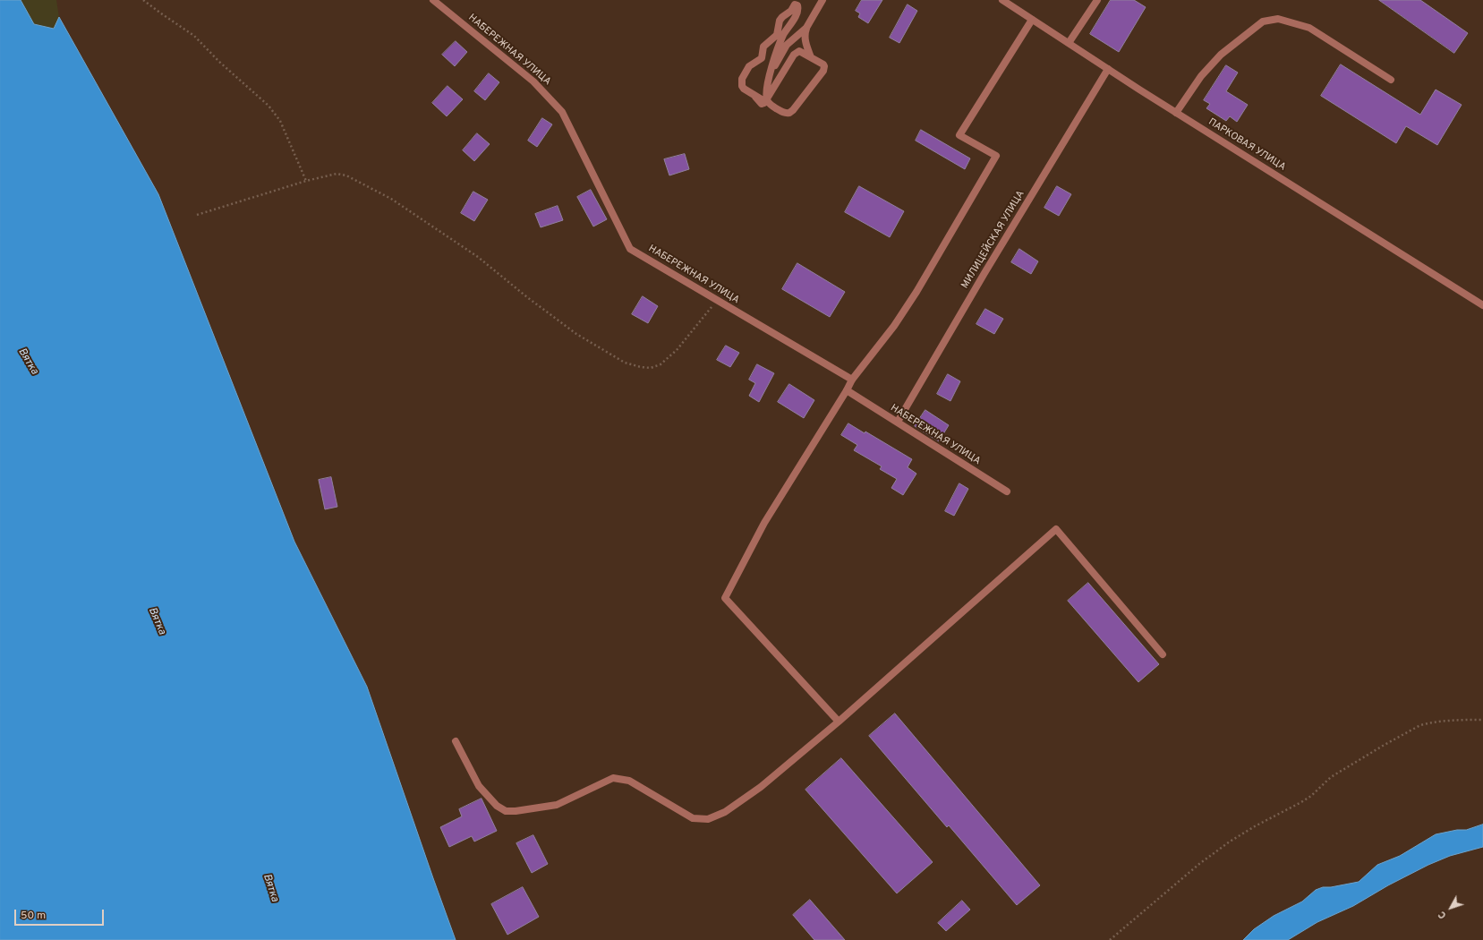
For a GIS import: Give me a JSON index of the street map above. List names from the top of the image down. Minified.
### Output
{"streets":{"street":["НАБЕРЕЖНАЯ УЛИЦА","ПАРКОВАЯ УЛИЦА","МИЛИЦЕЙСКАЯ УЛИЦА"]},"crossings":[["НАБЕРЕЖНАЯ УЛИЦА","МИЛИЦЕЙСКАЯ УЛИЦА"],["ПАРКОВАЯ УЛИЦА","МИЛИЦЕЙСКАЯ УЛИЦА"]],"water":["Вятка"],"scale_bar":"50 m","north":"bottom left"}
